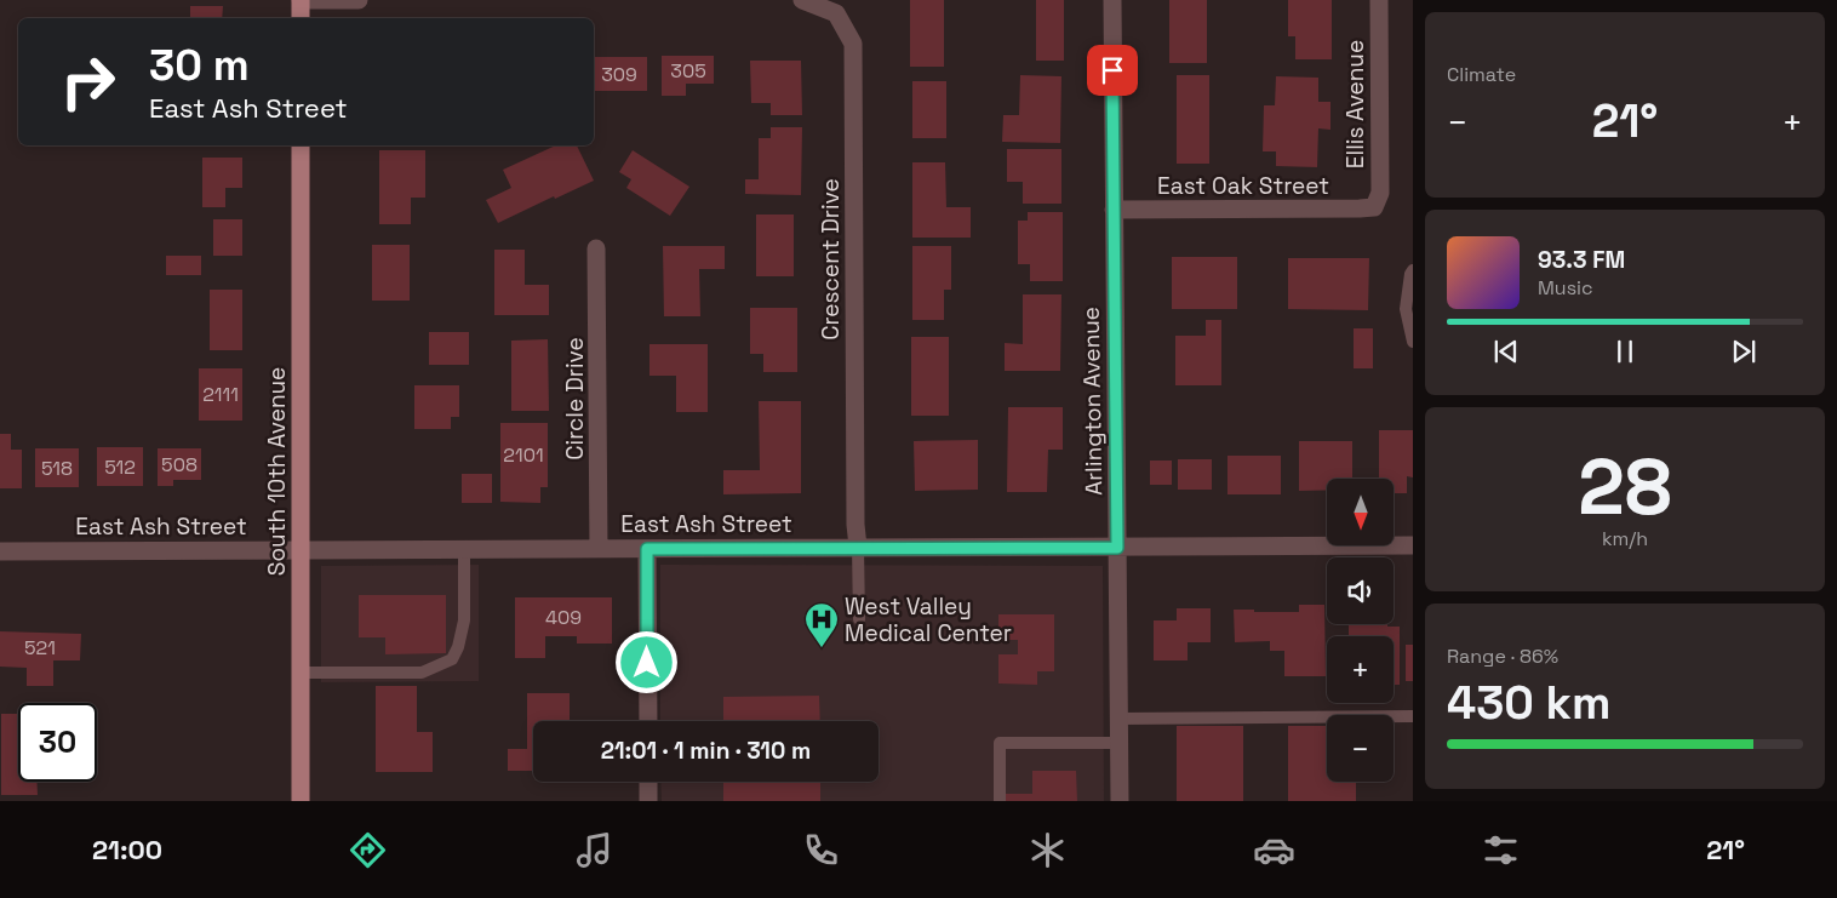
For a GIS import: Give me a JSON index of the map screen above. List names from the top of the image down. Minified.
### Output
{"streets":{"main road":["South 10th Avenue"],"street":["Ellis Avenue","East Oak Street","Crescent Drive","Circle Drive","Arlington Avenue","East Ash Street"]},"crossings":[["Ellis Avenue","East Oak Street"],["East Oak Street","Arlington Avenue"],["Crescent Drive","East Ash Street"],["Circle Drive","East Ash Street"],["Arlington Avenue","East Ash Street"],["South 10th Avenue","East Ash Street"]],"places":{"hospital":["West Valley Medical Center"]},"house_numbers":["305","309","2111","2101","508","512","518","409","521"],"north":"bottom","page":{"tile":["Climate",["28","km/h"],["Range · 86%","430 km"]],"turn":["30 m","East Ash Street"],"heat":["−","21°","+"],"song":["93.3 FM","Music"],"map_buttons":["+","−"],"limit":"30","trip":"21:01 · 1 min · 310 m","tabs":["21:00","21°"]}}
